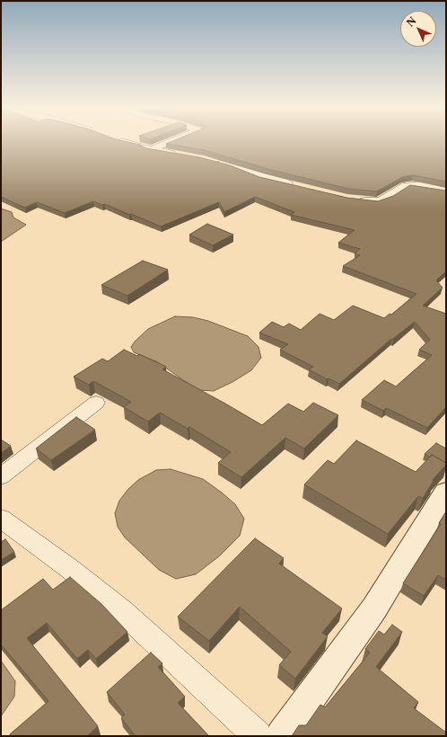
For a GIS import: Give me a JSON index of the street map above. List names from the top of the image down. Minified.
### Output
{"north":"top left"}
